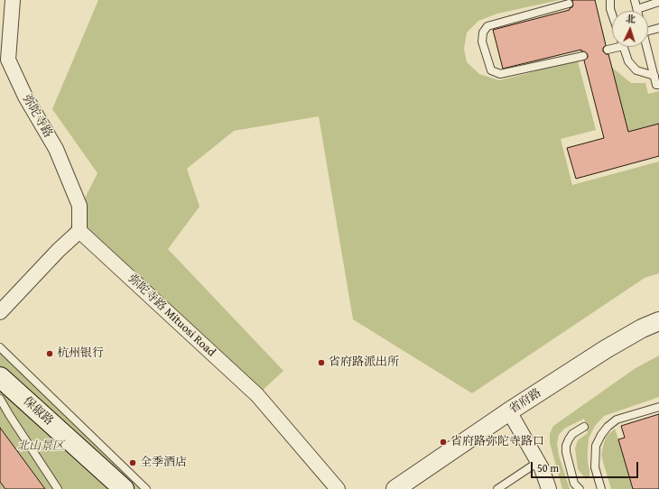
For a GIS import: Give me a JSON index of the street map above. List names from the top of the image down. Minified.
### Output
{"streets":{"main road":["保俶路"],"street":["弥陀寺路","弥陀寺路 Mituosi Road","省府路"]},"crossings":[["弥陀寺路","弥陀寺路 Mituosi Road"]],"parks":["北山景区"],"places":["杭州银行","省府路派出所","省府路弥陀寺路口","全季酒店"],"scale_bar":"50 m","north":"top"}
